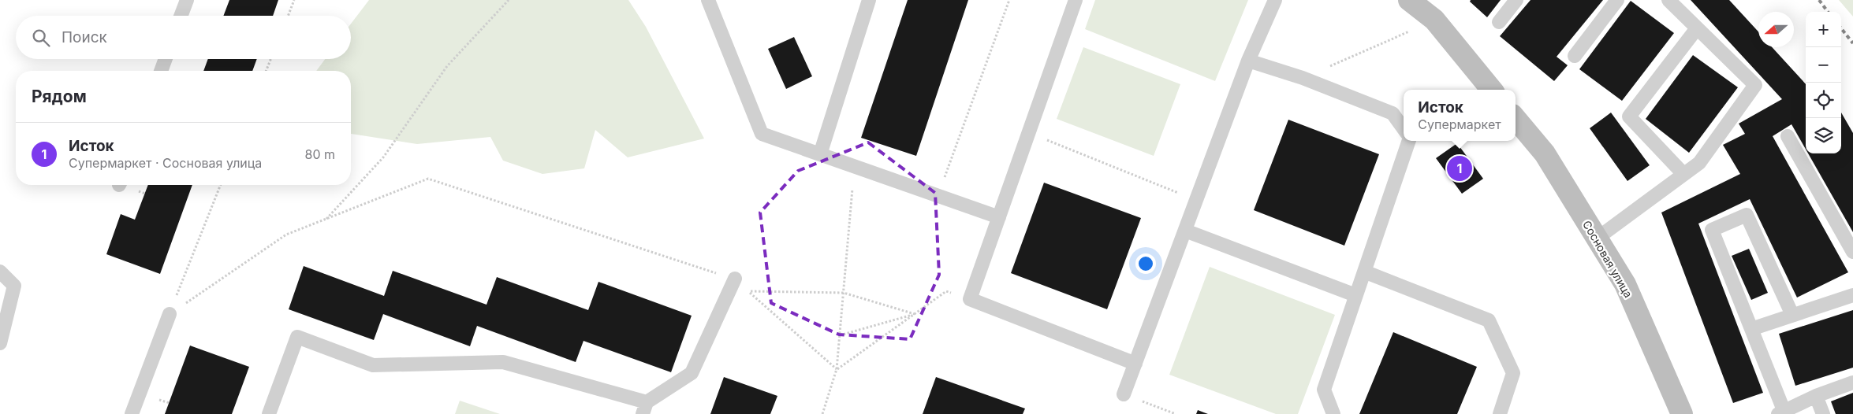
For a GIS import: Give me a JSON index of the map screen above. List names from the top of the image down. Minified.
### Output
{"streets":{"street":["Сосновая улица"]},"north":"left","page":{"map_buttons":["+","−"],"search":"Поиск","heading":"Рядом","popup":["Исток","Супермаркет"],"list":[{"mark":"1","name":"Исток","note":"Супермаркет · Сосновая улица","value":"80 m"}],"pins":"1"}}
